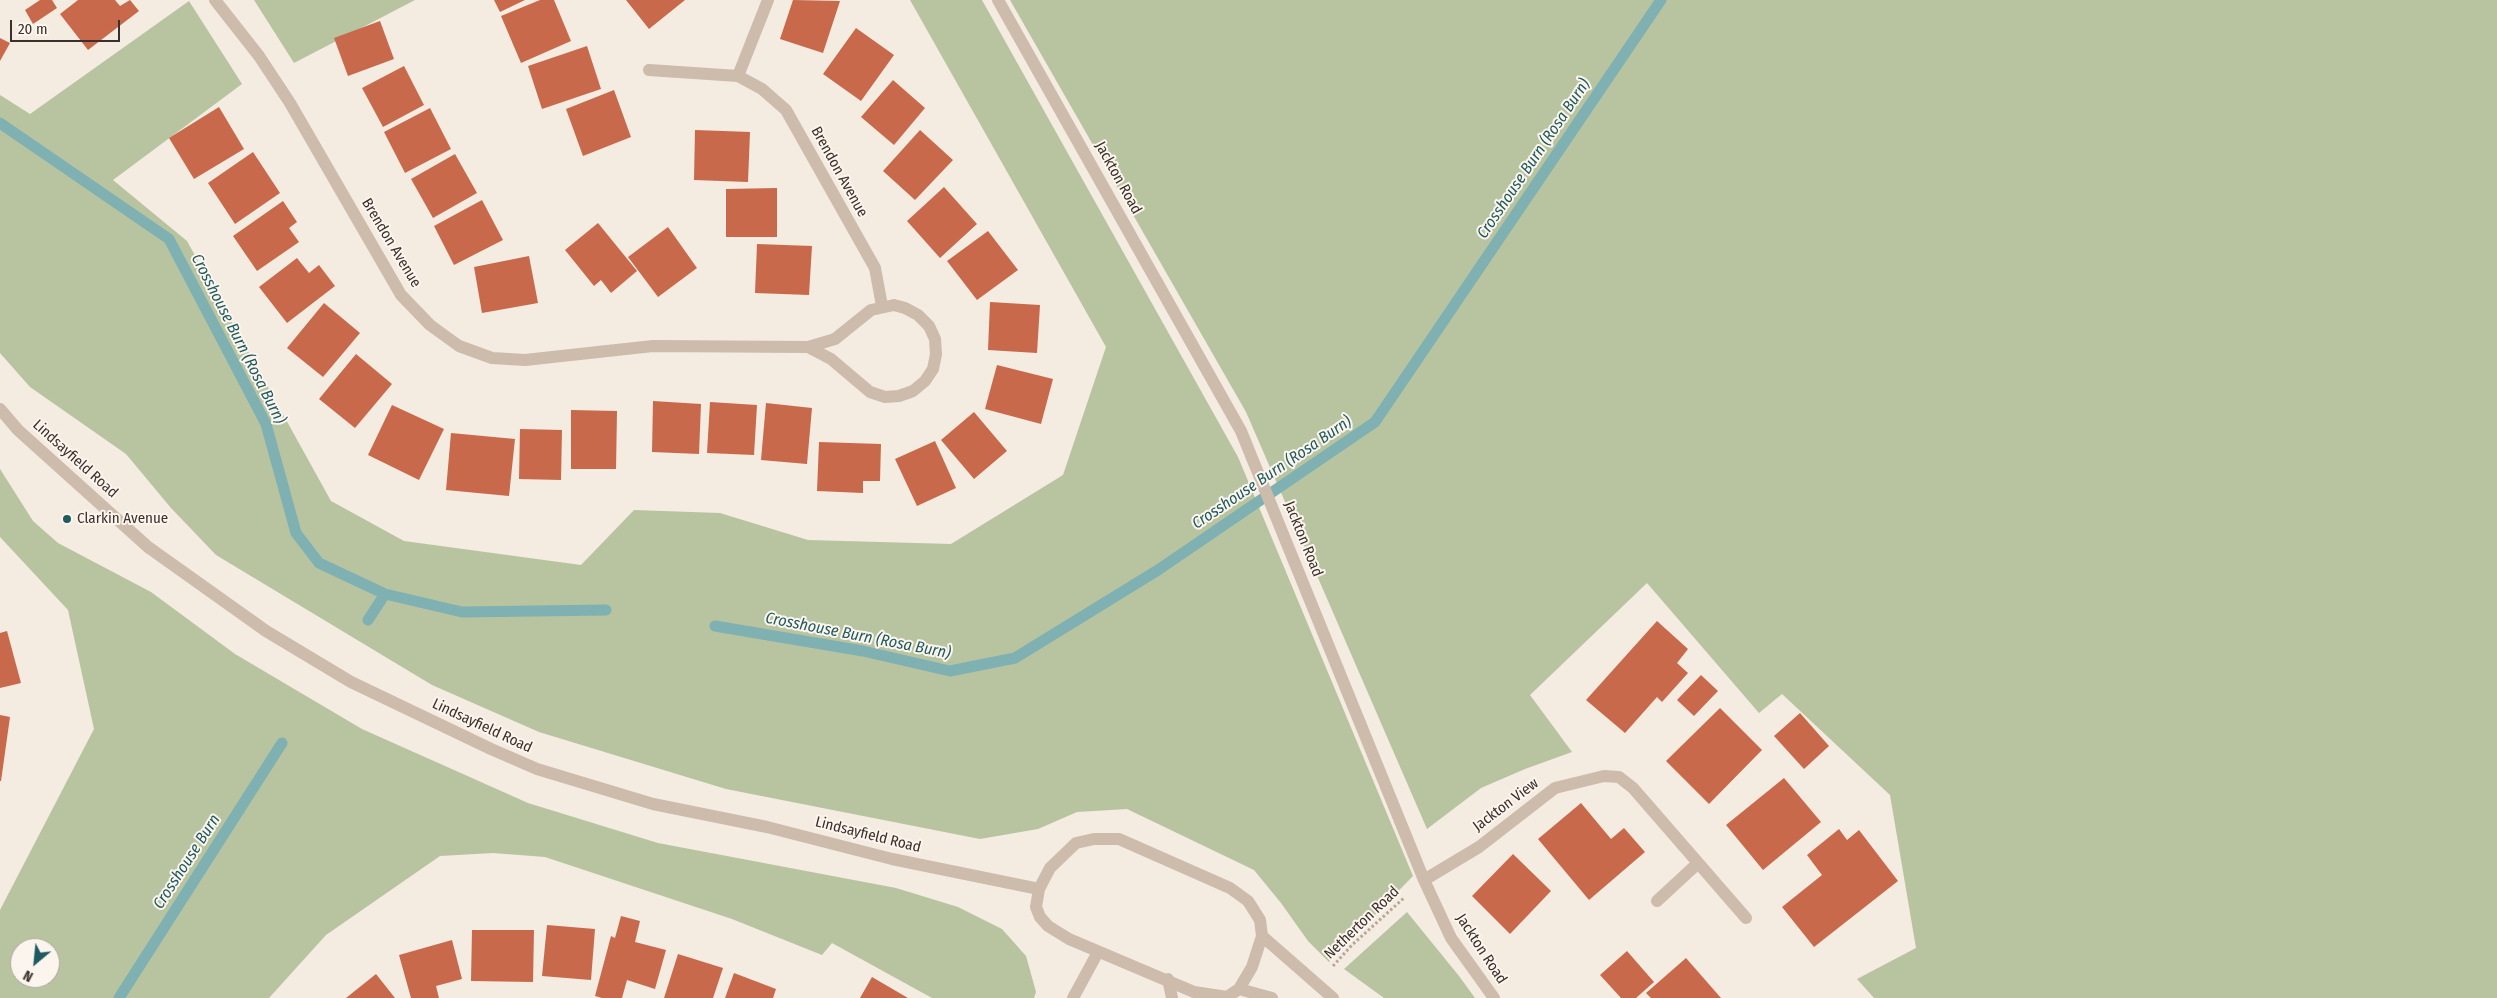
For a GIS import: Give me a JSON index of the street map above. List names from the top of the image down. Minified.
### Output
{"streets":{"street":["Brendon Avenue","Jackton Road","Lindsayfield Road","Jackton View"],"path":["Netherton Road"]},"crossings":[["Jackton Road","Jackton View"],["Jackton Road","Netherton Road"],["Jackton View","Netherton Road"]],"water":["Crosshouse Burn (Rosa Burn)","Crosshouse Burn"],"places":["Clarkin Avenue"],"scale_bar":"20 m","north":"bottom left"}
